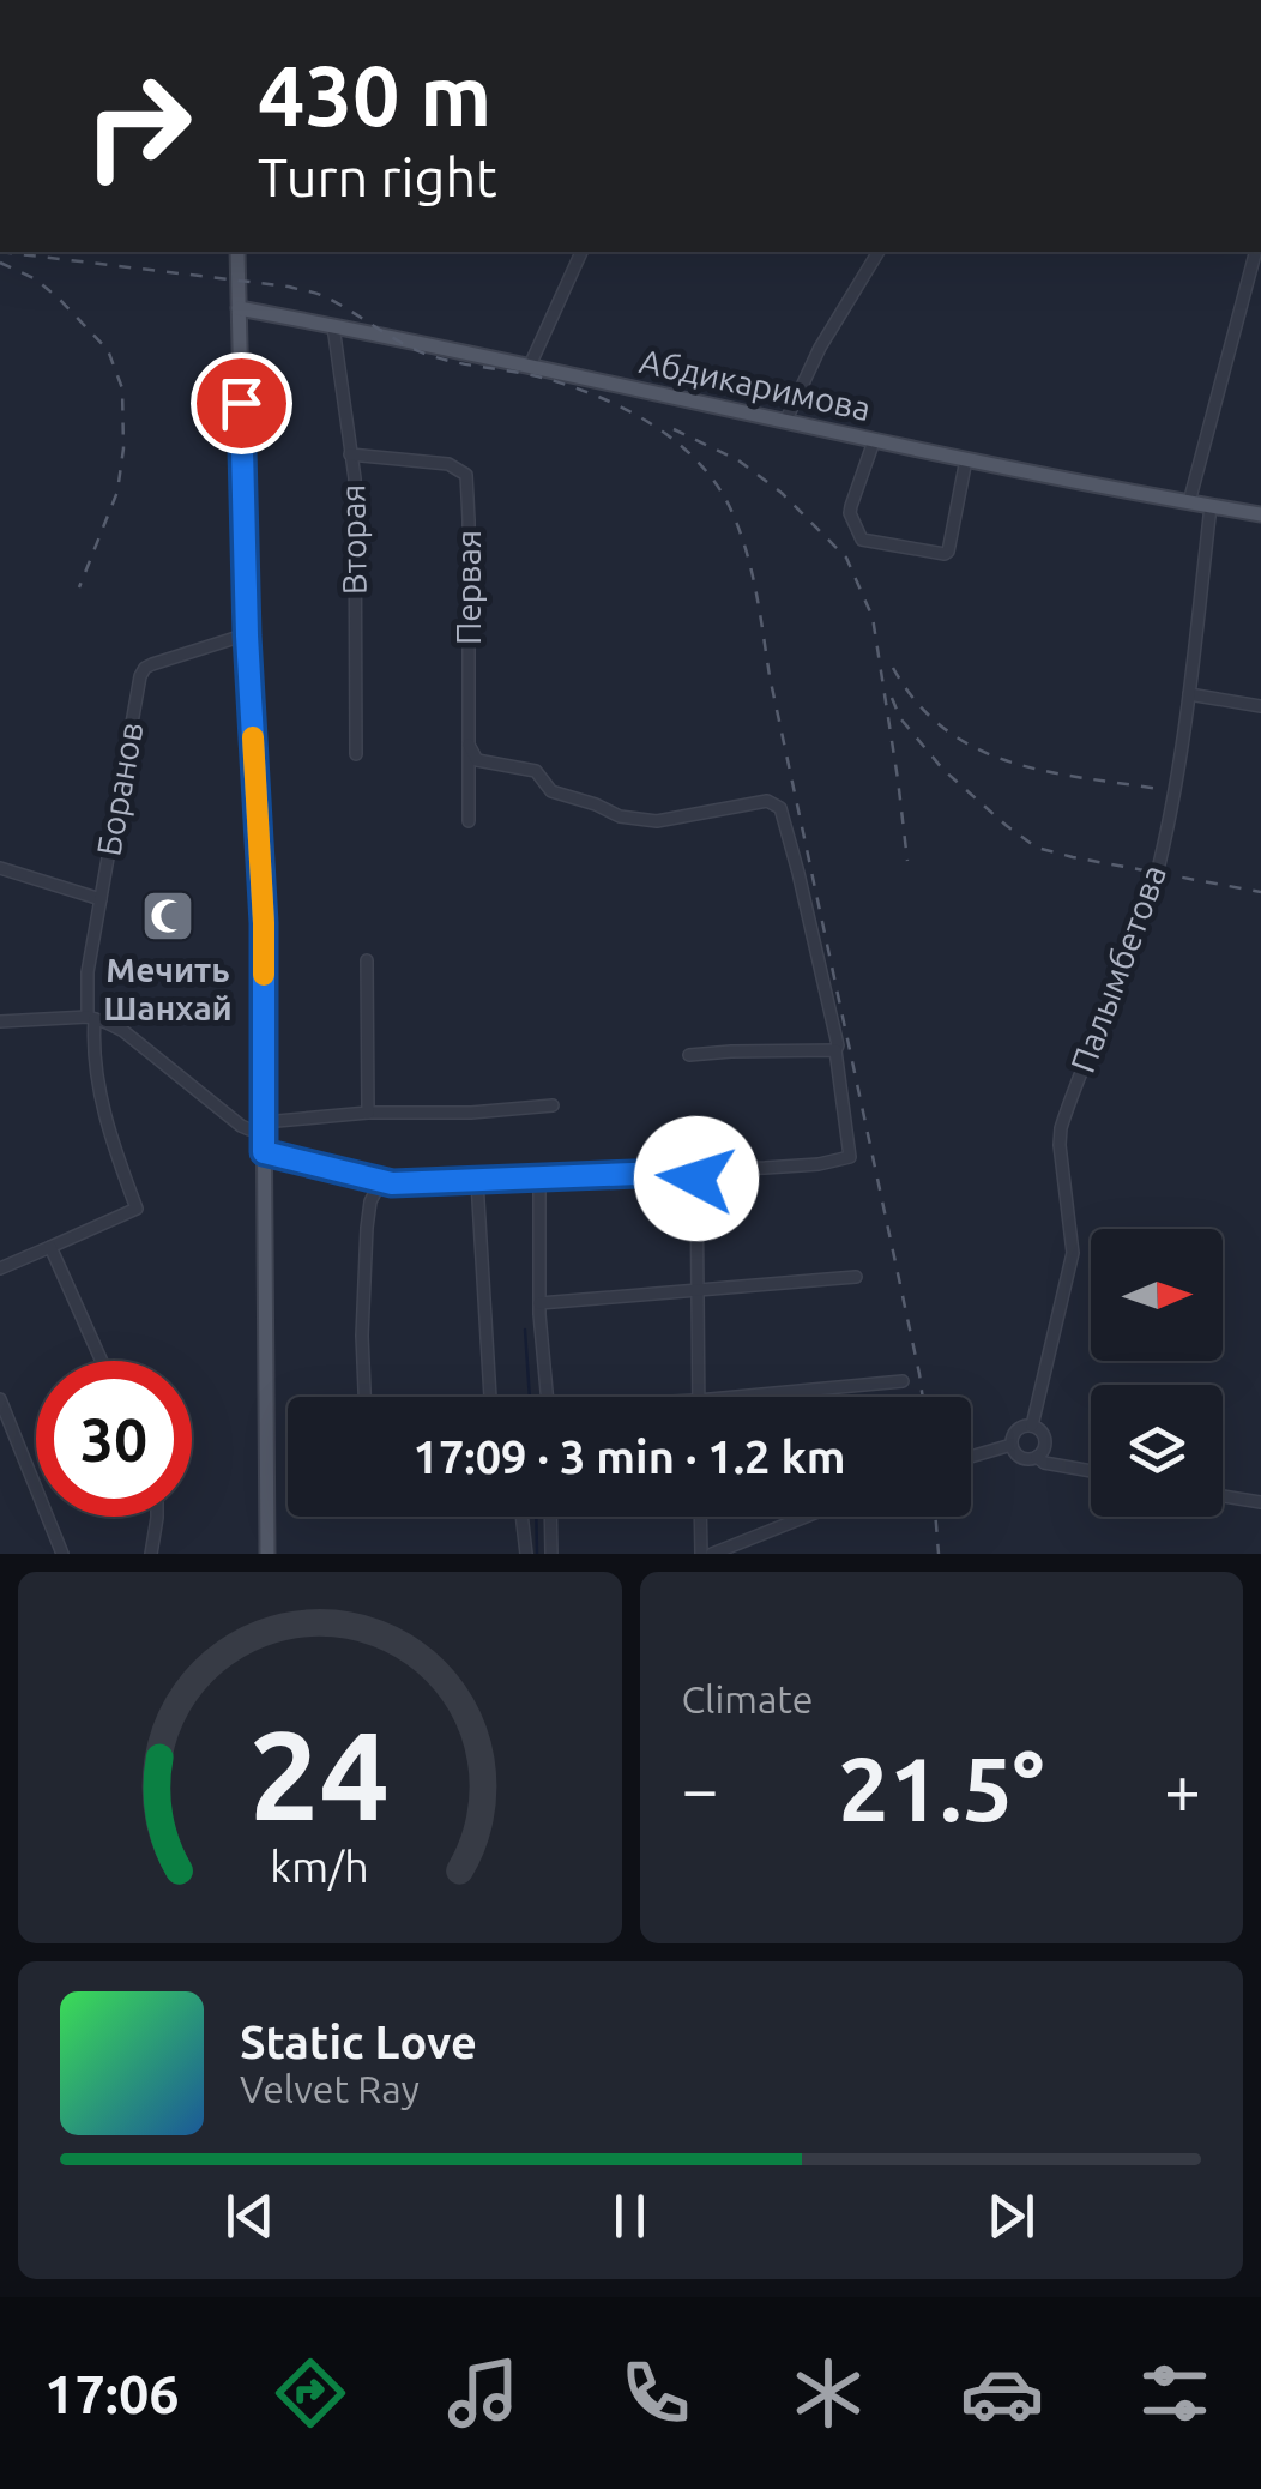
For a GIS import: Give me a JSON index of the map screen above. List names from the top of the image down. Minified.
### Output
{"streets":{"main road":["Абдикаримова"],"street":["Вторая","Первая","Боранов","Палымбетова"]},"crossings":[["Абдикаримова","Вторая"],["Абдикаримова","Палымбетова"],["Вторая","Первая"]],"places":{"mosque":["Мечить Шанхай"]},"north":"right","page":{"turn":["430 m","Turn right"],"limit":"30","trip":"17:09 · 3 min · 1.2 km","tile":"Climate","heat":["−","21.5°","+"],"song":["Static Love","Velvet Ray"],"tabs":"17:06","gauge":["24","km/h"]}}
